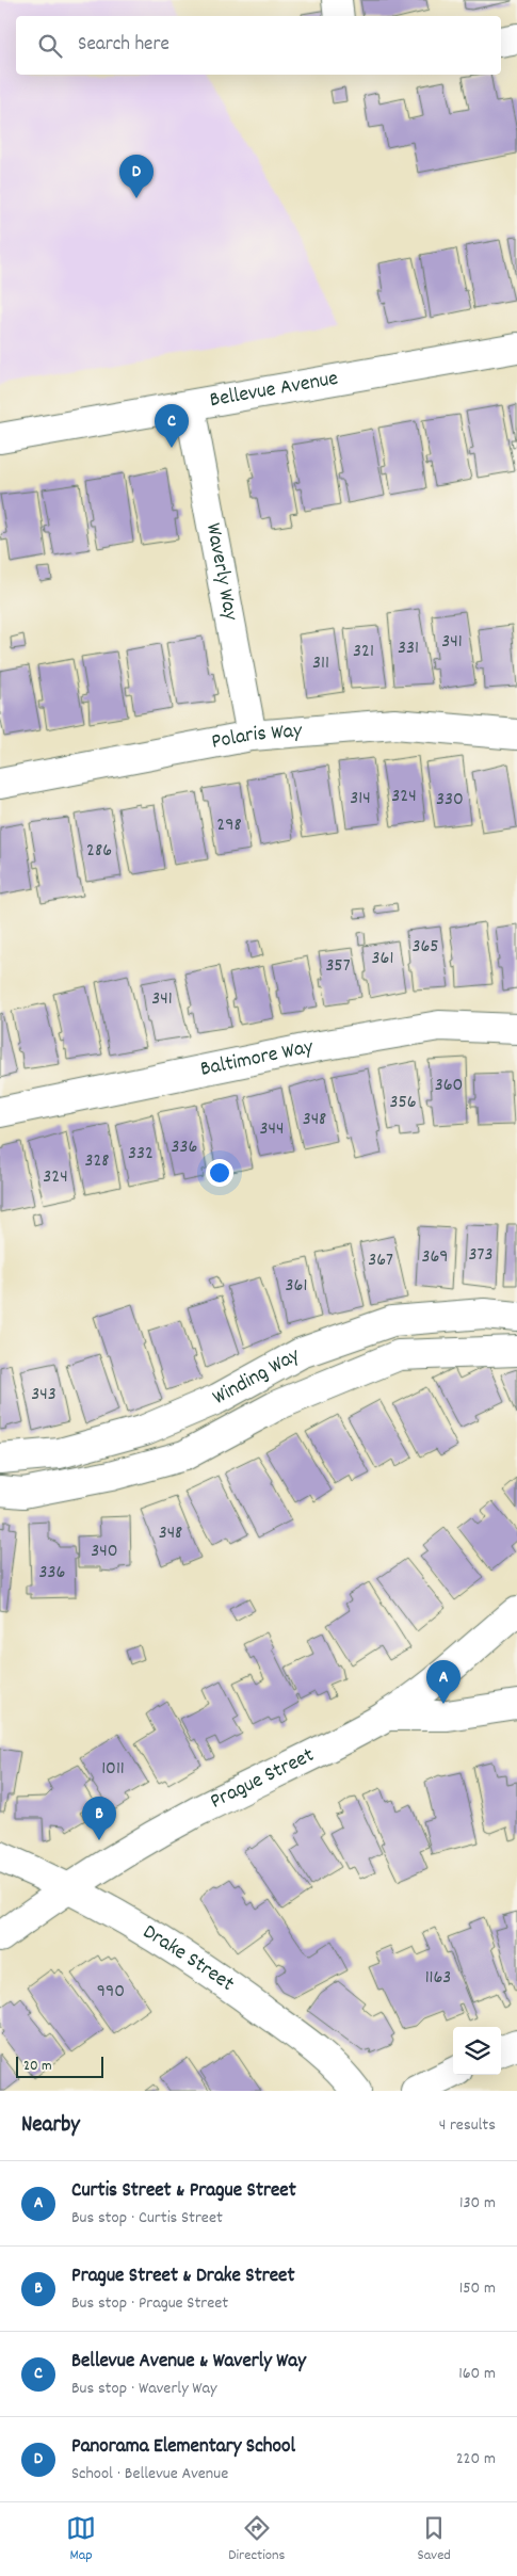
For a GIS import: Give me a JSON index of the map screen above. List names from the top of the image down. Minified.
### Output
{"streets":{"street":["Bellevue Avenue","Waverly Way","Polaris Way","Baltimore Way","Winding Way","Prague Street","Drake Street"]},"crossings":[["Bellevue Avenue","Waverly Way"],["Waverly Way","Polaris Way"],["Prague Street","Drake Street"]],"house_numbers":["341","331","321","311","324","314","330","298","286","365","361","357","341","360","356","348","344","336","332","328","324","373","369","367","361","343","348","340","336","1011","1163","990"],"scale_bar":"20 m","page":{"search":"Search here","pins":["D","C","A","B"],"scale":"20 m","heading":["Nearby","4 results"],"list":[{"mark":"A","name":"Curtis Street & Prague Street","note":"Bus stop · Curtis Street","value":"130 m"},{"mark":"B","name":"Prague Street & Drake Street","note":"Bus stop · Prague Street","value":"150 m"},{"mark":"C","name":"Bellevue Avenue & Waverly Way","note":"Bus stop · Waverly Way","value":"160 m"},{"mark":"D","name":"Panorama Elementary School","note":"School · Bellevue Avenue","value":"220 m"}],"nav":["Map","Directions","Saved"]}}
